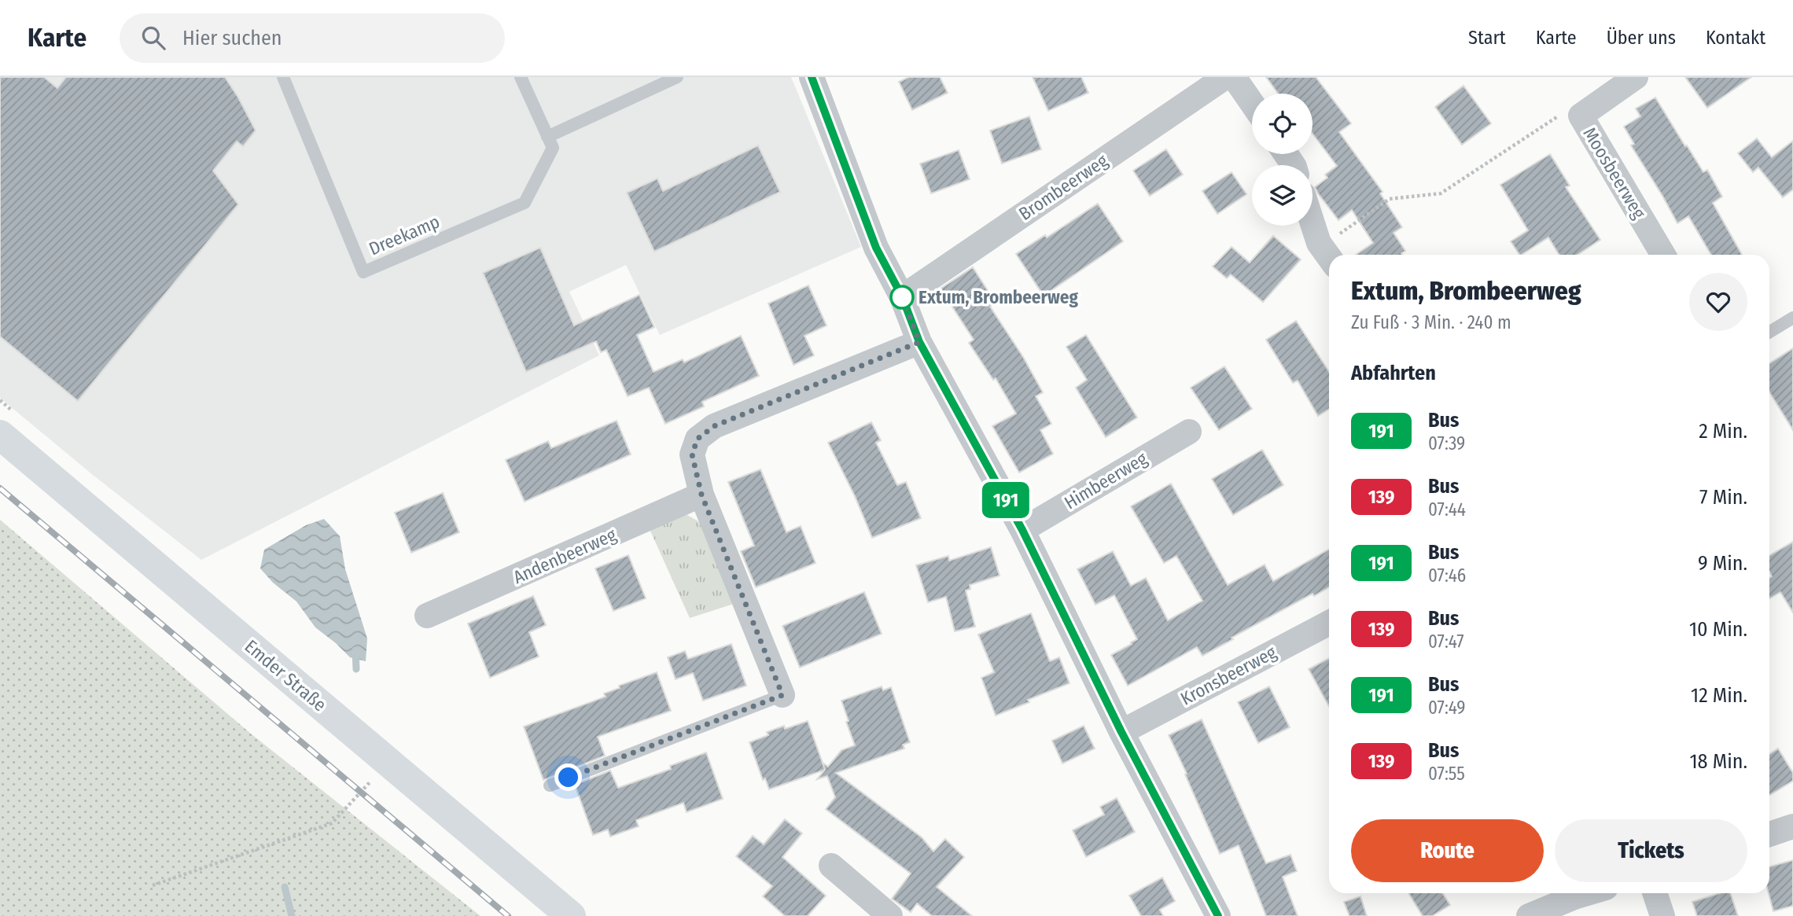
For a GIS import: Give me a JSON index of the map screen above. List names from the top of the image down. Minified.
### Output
{"streets":{"main road":["Emder Straße"],"street":["Moosbeerweg","Brombeerweg","Himbeerweg","Andenbeerweg","Kronsbeerweg"],"lane":["Dreekamp"]},"places":["Extum, Brombeerweg"],"lines":["bus line 191"],"page":{"header":"Karte","search":"Hier suchen","nav":["Start","Karte","Über uns","Kontakt"],"on_map":"191","heading":[["Extum, Brombeerweg","Zu Fuß · 3 Min. · 240 m"],"Abfahrten"],"list":[{"mark":"191","name":"Bus","note":"07:39","value":"2 Min."},{"mark":"139","name":"Bus","note":"07:44","value":"7 Min."},{"mark":"191","name":"Bus","note":"07:46","value":"9 Min."},{"mark":"139","name":"Bus","note":"07:47","value":"10 Min."},{"mark":"191","name":"Bus","note":"07:49","value":"12 Min."},{"mark":"139","name":"Bus","note":"07:55","value":"18 Min."}],"buttons":["Route","Tickets"]}}
